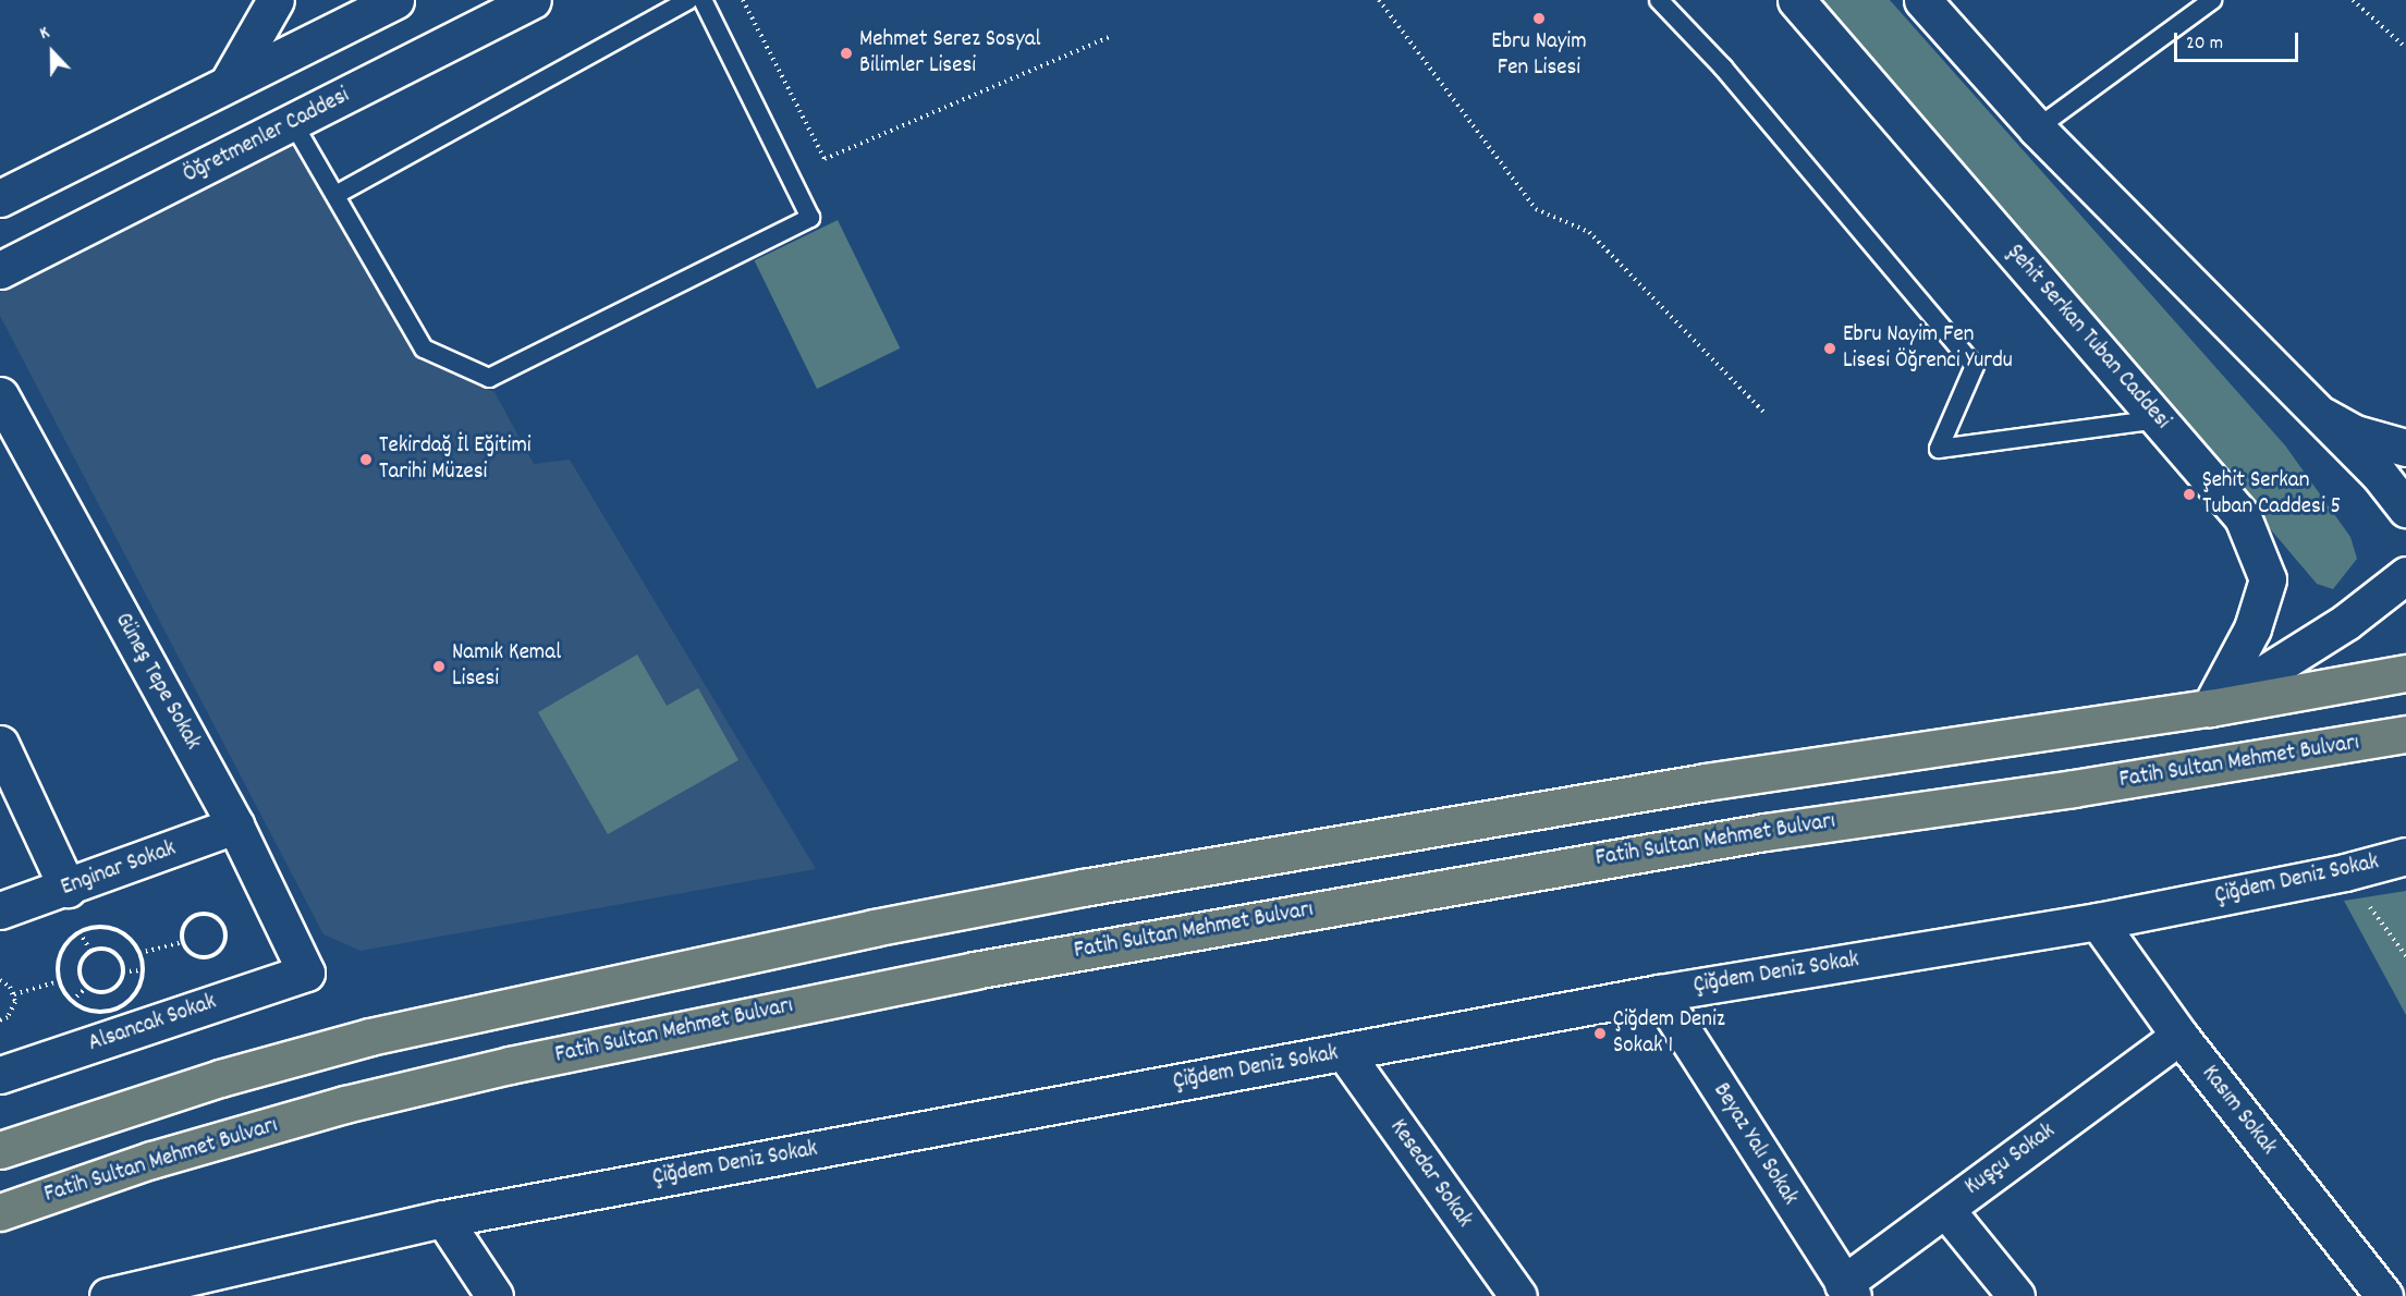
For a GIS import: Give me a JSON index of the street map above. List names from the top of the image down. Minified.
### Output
{"streets":{"main road":["Fatih Sultan Mehmet Bulvarı"],"street":["Öğretmenler Caddesi","Şehit Serkan Tuban Caddesi","Güneş Tepe Sokak","Enginar Sokak","Çiğdem Deniz Sokak","Alsancak Sokak","Kasım Sokak","Beyaz Yalı Sokak","Kuşçu Sokak","Kesedar Sokak"]},"crossings":[["Güneş Tepe Sokak","Enginar Sokak"],["Güneş Tepe Sokak","Alsancak Sokak"],["Çiğdem Deniz Sokak","Kasım Sokak"],["Çiğdem Deniz Sokak","Beyaz Yalı Sokak"],["Çiğdem Deniz Sokak","Kesedar Sokak"],["Kasım Sokak","Kuşçu Sokak"],["Beyaz Yalı Sokak","Kuşçu Sokak"]],"places":["Ebru Nayim Fen Lisesi","Mehmet Serez Sosyal Bilimler Lisesi","Ebru Nayim Fen Lisesi Öğrenci Yurdu","Tekirdağ İl Eğitimi Tarihi Müzesi","Şehit Serkan Tuban Caddesi 5","Namık Kemal Lisesi","Çiğdem Deniz Sokak 1"],"scale_bar":"20 m","north":"top"}
